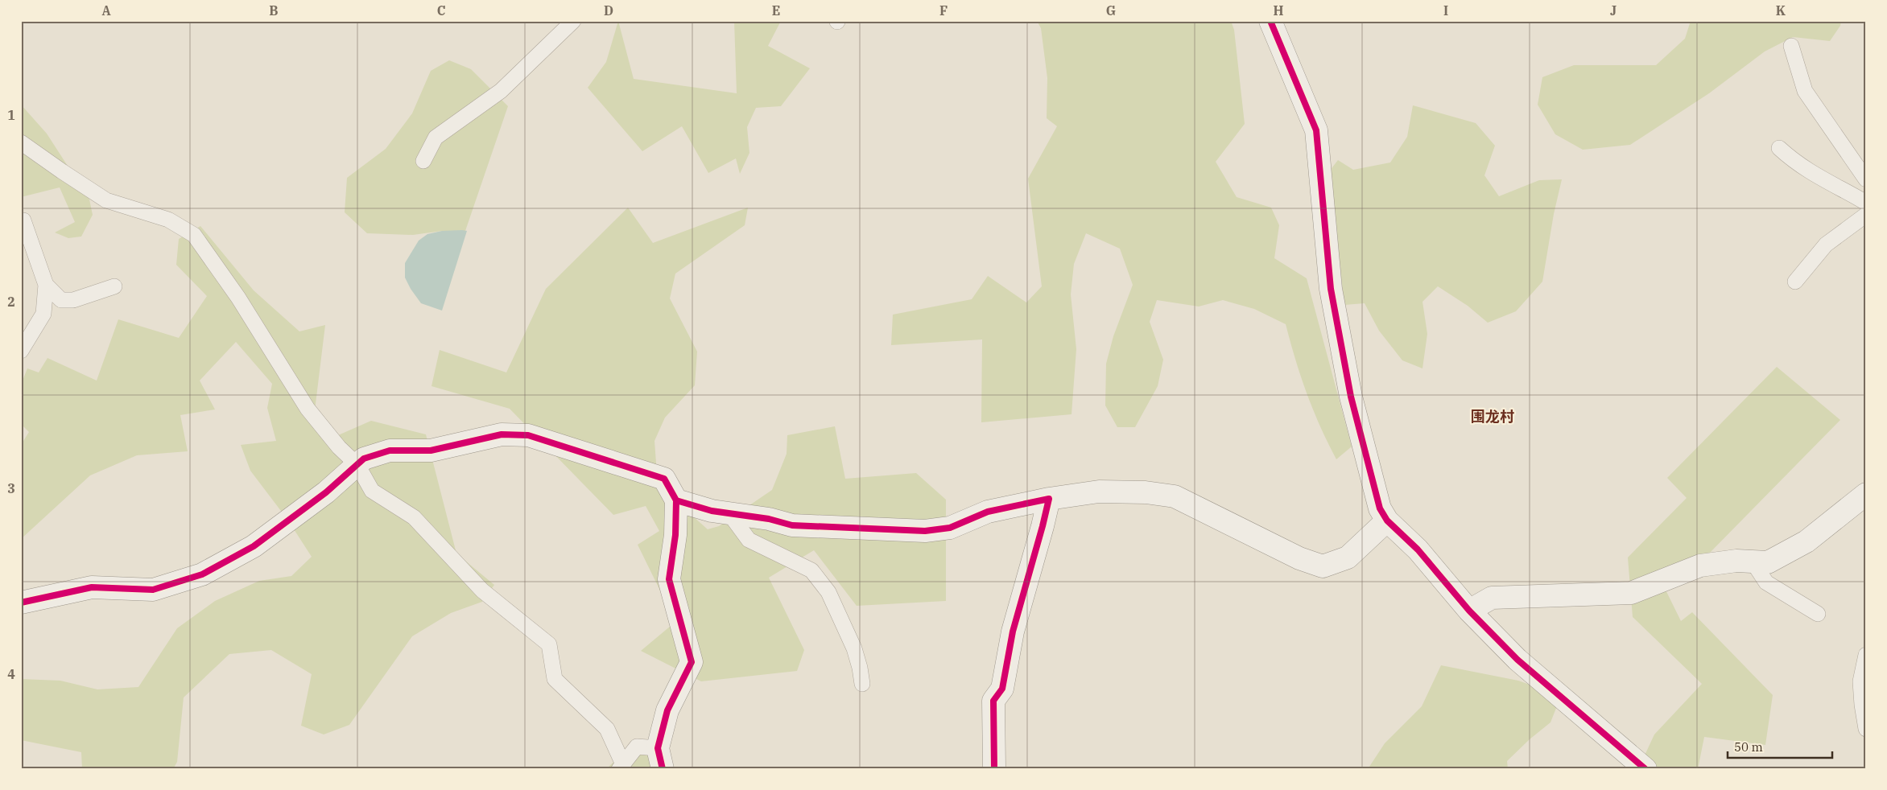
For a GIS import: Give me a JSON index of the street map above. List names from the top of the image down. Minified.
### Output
{"districts":["围龙村"],"scale_bar":"50 m","grid":{"columns":["A","B","C","D","E","F","G","H","I","J","K"],"rows":["1","2","3","4"]}}
